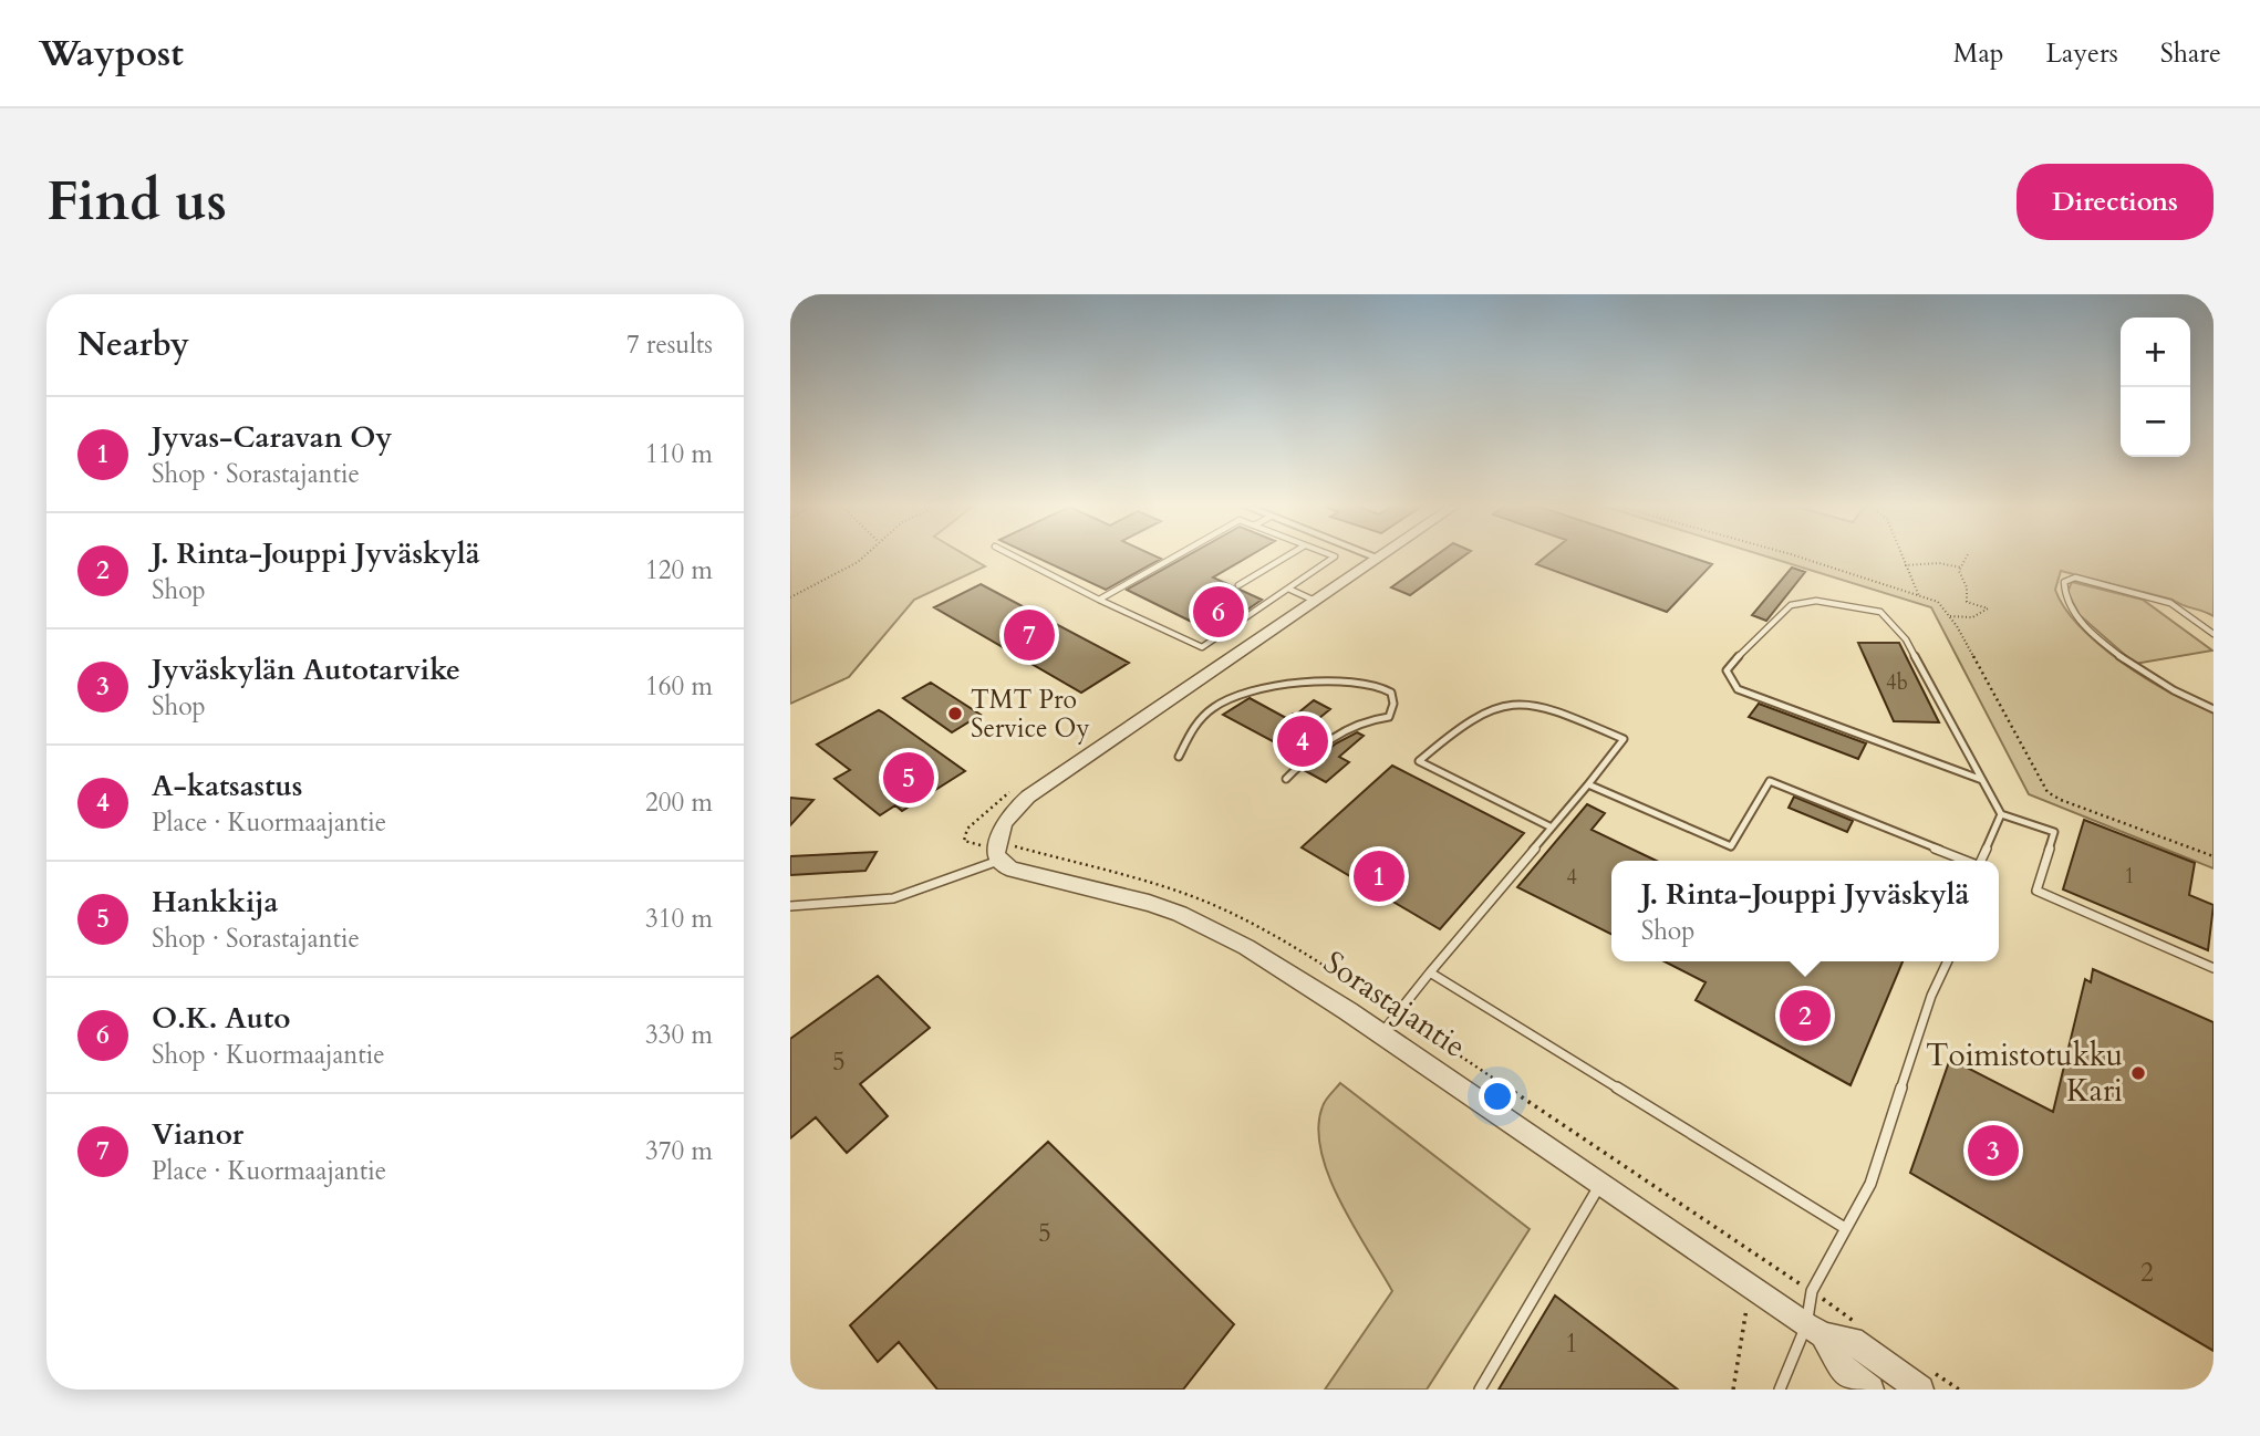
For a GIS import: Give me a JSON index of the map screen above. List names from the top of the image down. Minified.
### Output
{"streets":{"street":["Sorastajantie"]},"places":["TMT Pro Service Oy","Toimistotukku Kari"],"house_numbers":["4b","1","4","5","5","2","1"],"page":{"header":"Waypost","nav":["Map","Layers","Share"],"buttons":"Directions","title":"Find us","heading":["Nearby","7 results"],"map_buttons":["+","−"],"list":[{"mark":"1","name":"Jyvas-Caravan Oy","note":"Shop · Sorastajantie","value":"110 m"},{"mark":"2","name":"J. Rinta-Jouppi Jyväskylä","note":"Shop","value":"120 m"},{"mark":"3","name":"Jyväskylän Autotarvike","note":"Shop","value":"160 m"},{"mark":"4","name":"A-katsastus","note":"Place · Kuormaajantie","value":"200 m"},{"mark":"5","name":"Hankkija","note":"Shop · Sorastajantie","value":"310 m"},{"mark":"6","name":"O.K. Auto","note":"Shop · Kuormaajantie","value":"330 m"},{"mark":"7","name":"Vianor","note":"Place · Kuormaajantie","value":"370 m"}],"pins":["6","7","4","5","1","2","3"],"popup":["J. Rinta-Jouppi Jyväskylä","Shop"]}}
